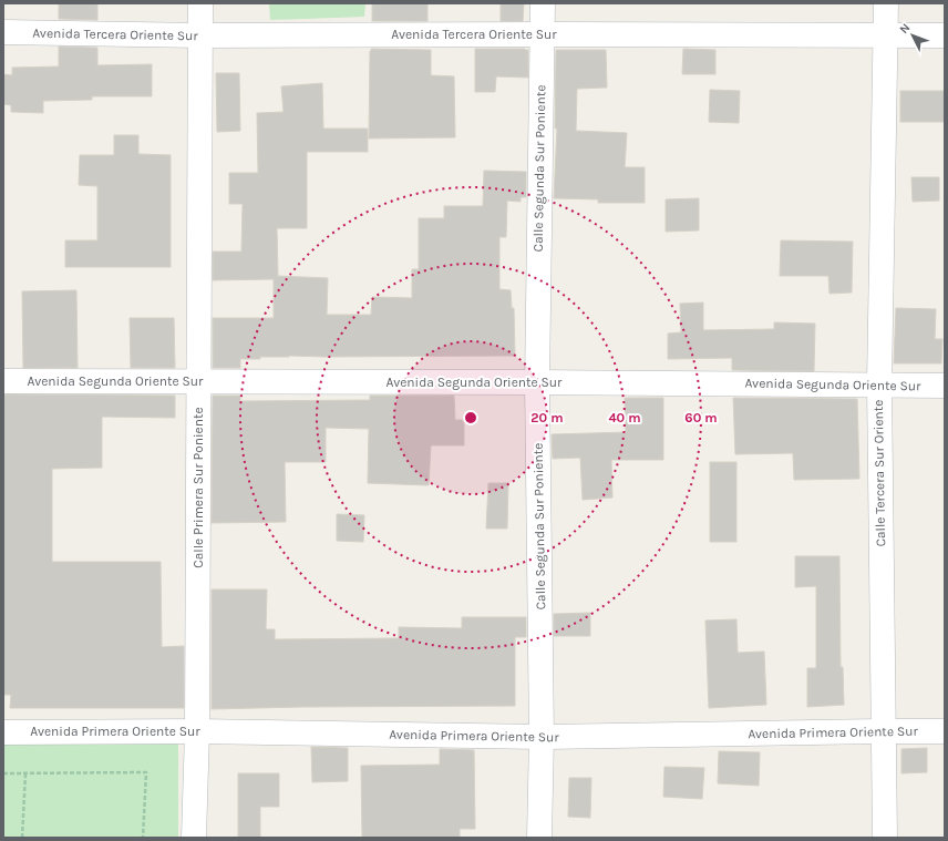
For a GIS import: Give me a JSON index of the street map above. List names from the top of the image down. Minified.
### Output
{"streets":{"street":["Avenida Tercera Oriente Sur","Calle Segunda Sur Poniente","Avenida Segunda Oriente Sur","Calle Tercera Sur Oriente","Calle Primera Sur Poniente","Avenida Primera Oriente Sur"]},"crossings":[["Avenida Tercera Oriente Sur","Calle Segunda Sur Poniente"],["Avenida Tercera Oriente Sur","Calle Tercera Sur Oriente"],["Avenida Tercera Oriente Sur","Calle Primera Sur Poniente"],["Calle Segunda Sur Poniente","Avenida Segunda Oriente Sur"],["Calle Segunda Sur Poniente","Avenida Primera Oriente Sur"],["Avenida Segunda Oriente Sur","Calle Tercera Sur Oriente"],["Avenida Segunda Oriente Sur","Calle Primera Sur Poniente"],["Calle Tercera Sur Oriente","Avenida Primera Oriente Sur"],["Calle Primera Sur Poniente","Avenida Primera Oriente Sur"]],"north":"top left","rings":["20 m","40 m","60 m"]}
